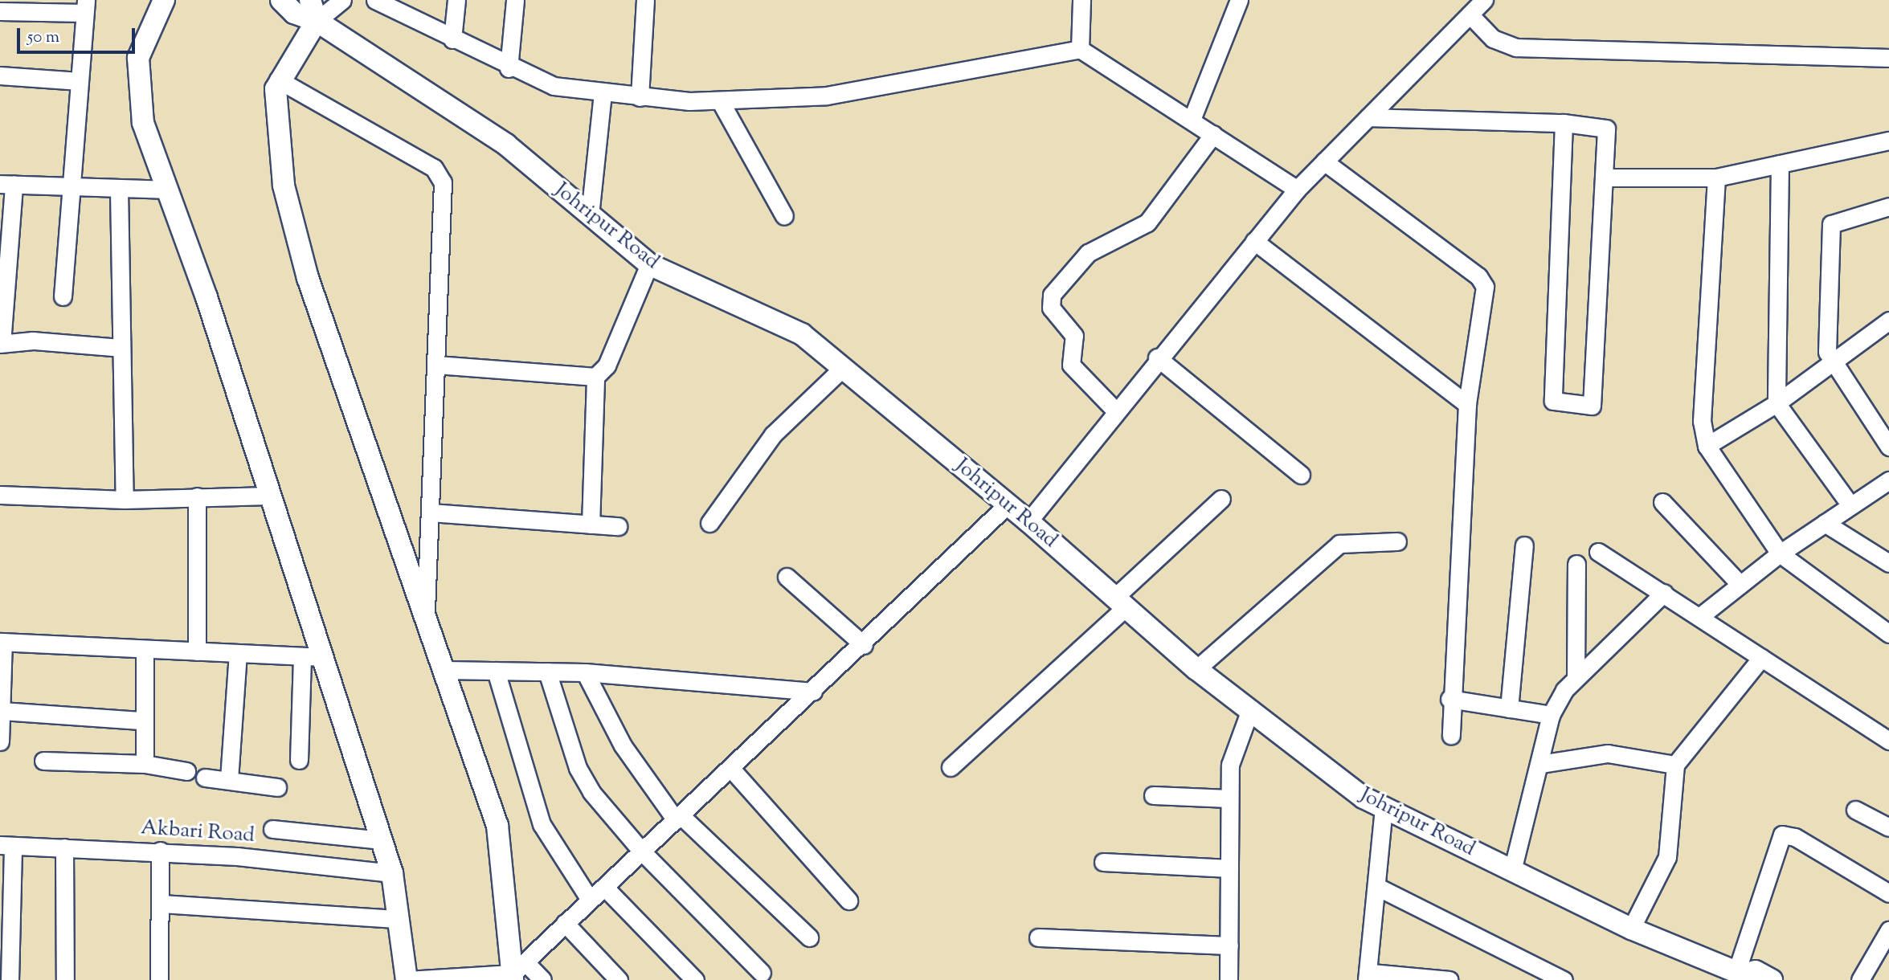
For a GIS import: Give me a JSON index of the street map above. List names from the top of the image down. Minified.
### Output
{"streets":{"street":["Johripur Road","Akbari Road"]},"scale_bar":"50 m"}
